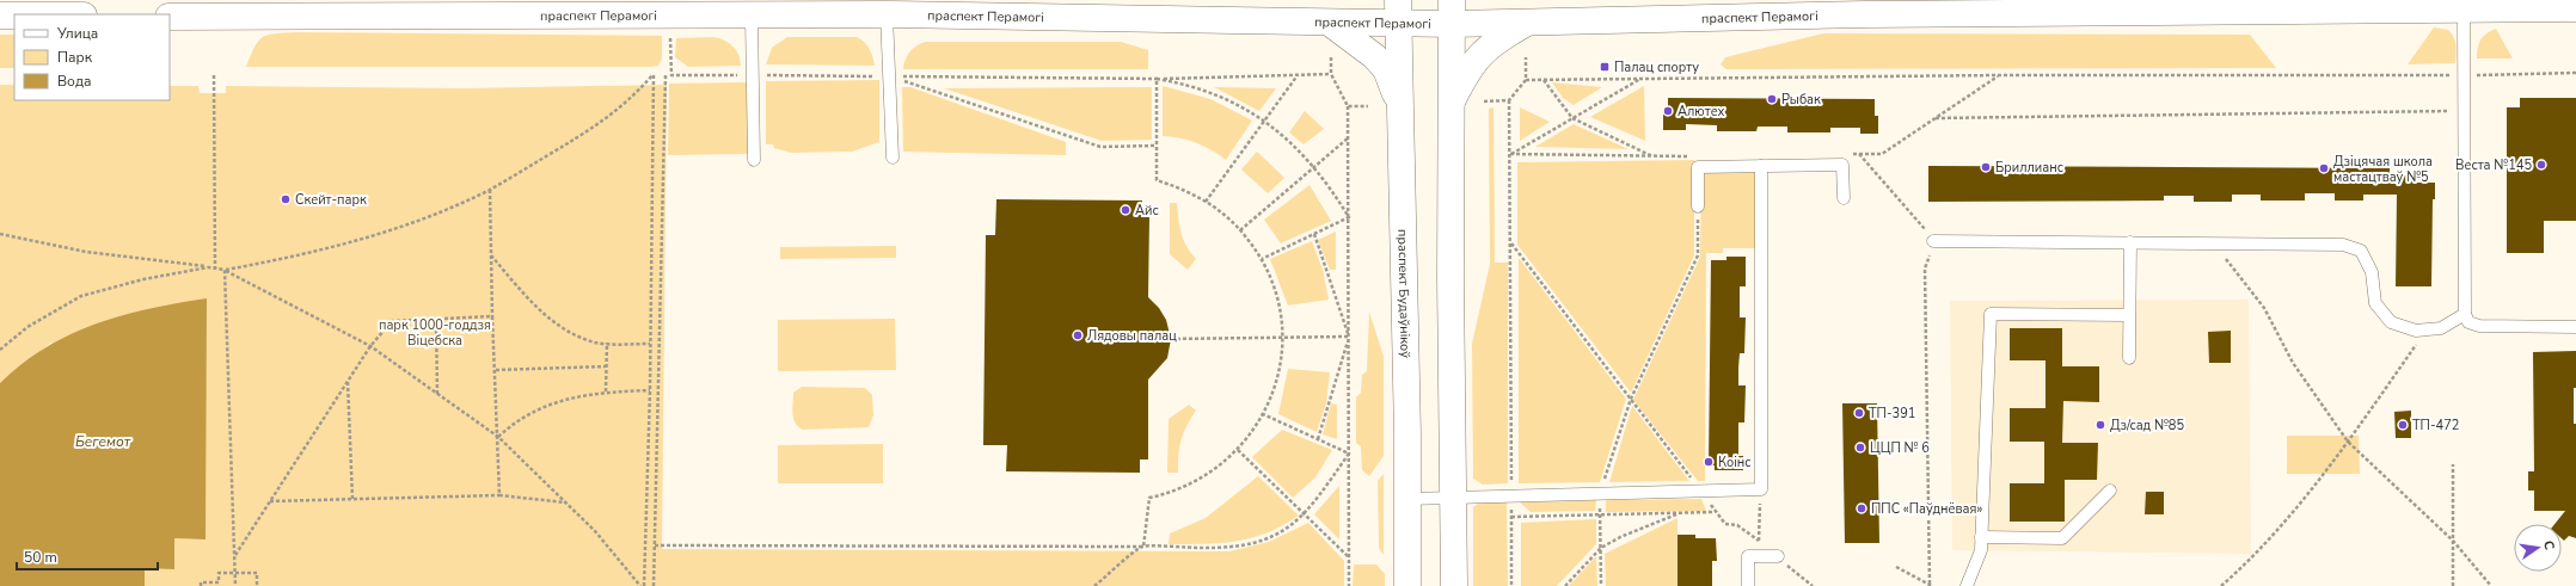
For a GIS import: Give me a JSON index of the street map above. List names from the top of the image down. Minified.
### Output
{"streets":{"main road":["праспект Перамогі","праспект Будаўнікоў"]},"crossings":[["праспект Перамогі","праспект Будаўнікоў"]],"water":["Бегемот"],"parks":["парк 1000-годдзя Віцебска"],"places":{"transit":["Палац спорту"],"other":["Рыбак","Алютех","Веста №145","Бриллианс","Дзіцячая школа мастацтваў №5","Скейт-парк","Айс","Лядовы палац","ТП-391","Дз/сад №85","ТП-472","ЦЦП № 6","Коінс","ППС «Паўднёвая»"]},"legend":["Улица","Парк","Вода"],"scale_bar":"50 m","north":"right"}
